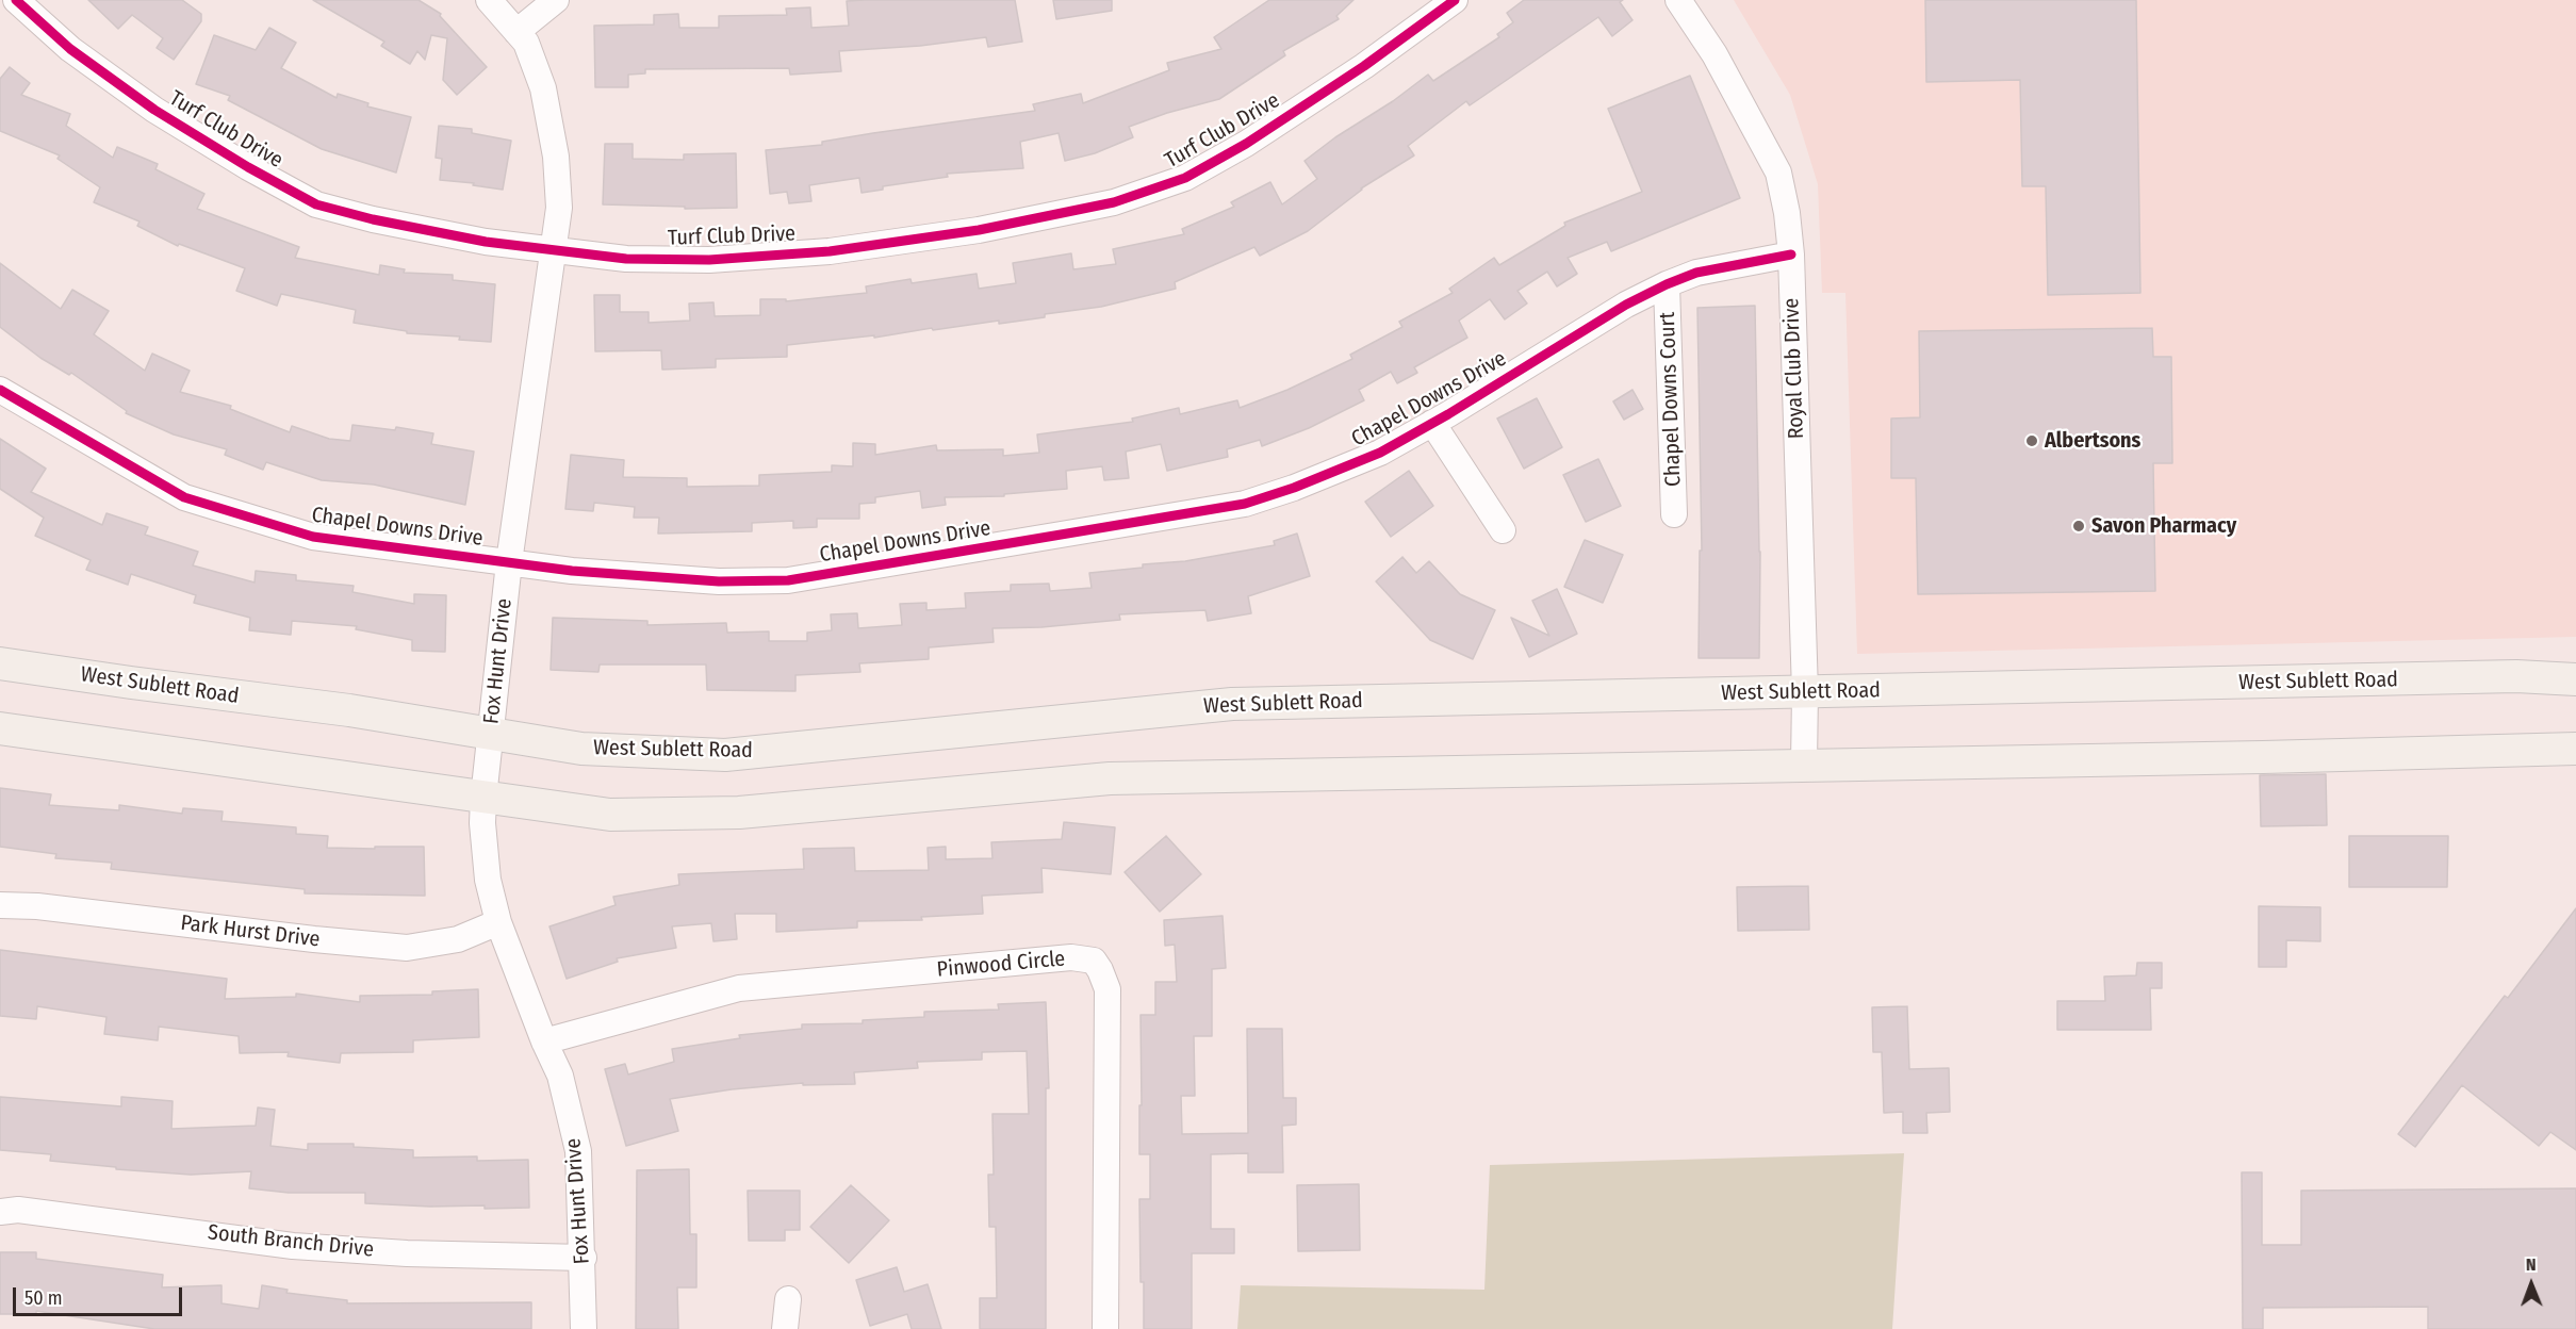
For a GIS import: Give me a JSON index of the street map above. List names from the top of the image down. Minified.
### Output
{"streets":{"main road":["West Sublett Road"],"street":["Turf Club Drive","Royal Club Drive","Chapel Downs Drive","Chapel Downs Court","Fox Hunt Drive","Park Hurst Drive","Pinwood Circle","South Branch Drive"]},"crossings":[["Turf Club Drive","Fox Hunt Drive"],["Royal Club Drive","Chapel Downs Drive"],["Royal Club Drive","West Sublett Road"],["Chapel Downs Drive","Chapel Downs Court"],["Chapel Downs Drive","Fox Hunt Drive"],["Fox Hunt Drive","West Sublett Road"],["Fox Hunt Drive","Park Hurst Drive"],["Fox Hunt Drive","Pinwood Circle"],["Fox Hunt Drive","South Branch Drive"]],"places":["Albertsons","Savon Pharmacy"],"scale_bar":"50 m","north":"top"}
